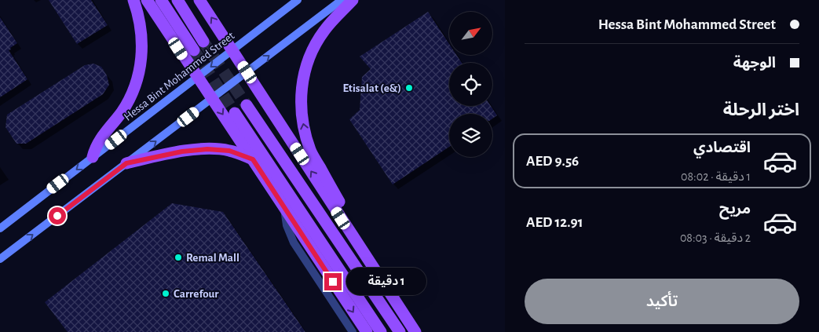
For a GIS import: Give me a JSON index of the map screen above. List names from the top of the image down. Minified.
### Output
{"streets":{"main road":["Hessa Bint Mohammed Street"]},"places":["Etisalat (e&)","Remal Mall","Carrefour"],"north":"top right","page":{"banner":["Hessa Bint Mohammed Street","الوجهة"],"heading":"اختر الرحلة","list":[{"name":"اقتصادي","note":"1 دقيقة · 08:02","value":"AED 9.56"},{"name":"مريح","note":"2 دقيقة · 08:03","value":"AED 12.91"}],"bubble":"1 دقيقة","buttons":"تأكيد"}}
